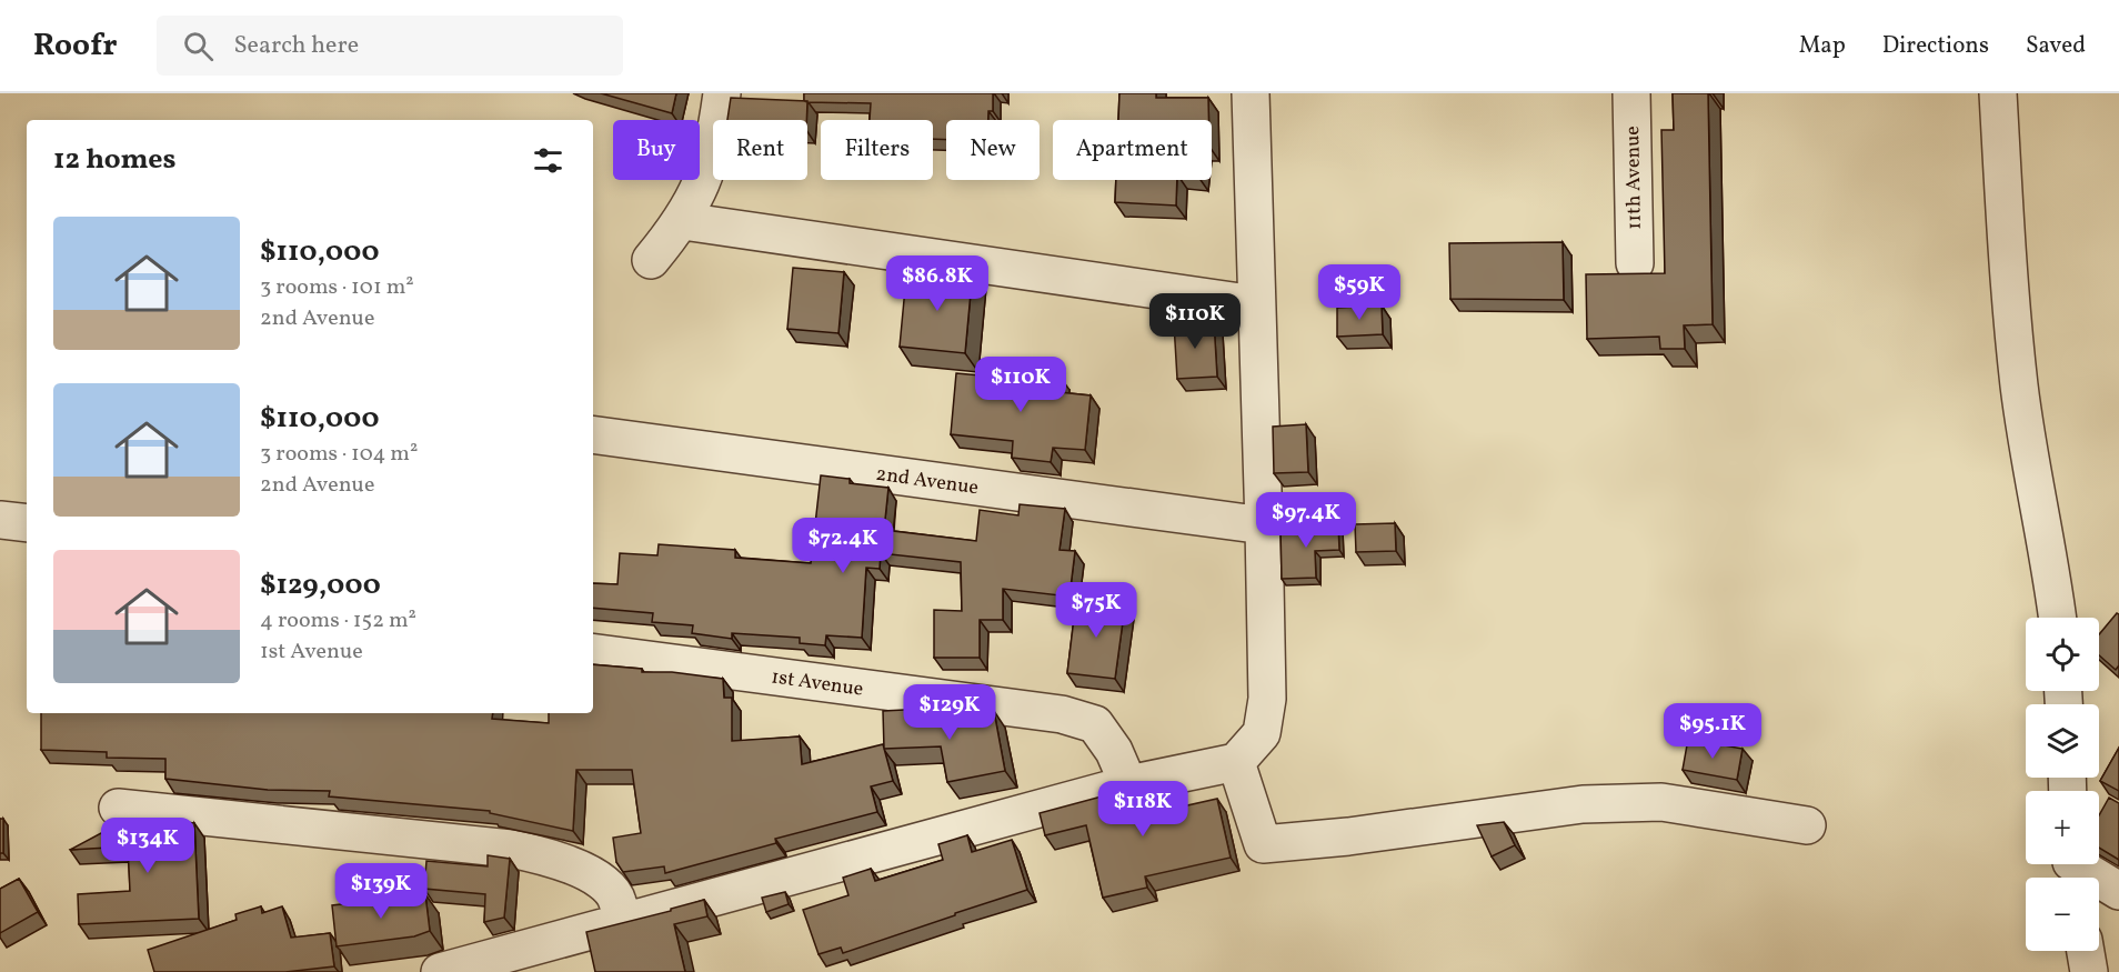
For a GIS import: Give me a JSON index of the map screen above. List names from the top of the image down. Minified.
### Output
{"streets":{"street":["11th Avenue","2nd Avenue","1st Avenue"]},"page":{"header":"Roofr","search":"Search here","nav":["Map","Directions","Saved"],"chip":["Buy","Rent","Filters","New","Apartment"],"heading":"12 homes","list":[{"name":"$110,000","note":"3 rooms · 101 m² · 2nd Avenue"},{"name":"$110,000","note":"3 rooms · 104 m² · 2nd Avenue"},{"name":"$129,000","note":"4 rooms · 152 m² · 1st Avenue"}],"price":["$86.8K","$59K","$110K","$110K","$97.4K","$72.4K","$75K","$129K","$95.1K","$118K","$134K","$139K"],"map_buttons":["+","−"]}}
